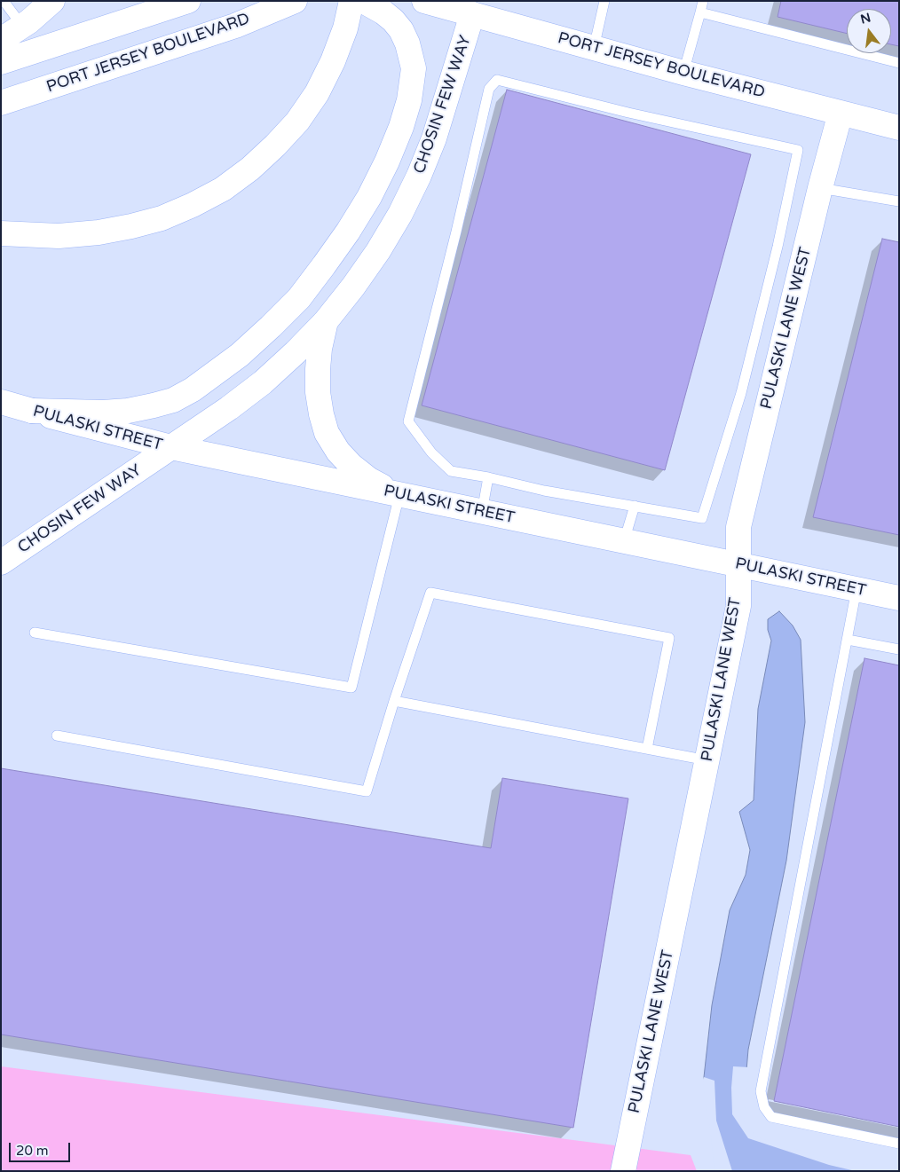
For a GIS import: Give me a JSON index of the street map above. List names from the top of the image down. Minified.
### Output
{"streets":{"main road":["PORT JERSEY BOULEVARD","CHOSIN FEW WAY","PULASKI LANE WEST","PULASKI STREET"]},"crossings":[["PORT JERSEY BOULEVARD","CHOSIN FEW WAY"],["PORT JERSEY BOULEVARD","PULASKI LANE WEST"],["CHOSIN FEW WAY","PULASKI STREET"],["PULASKI LANE WEST","PULASKI STREET"]],"scale_bar":"20 m","north":"top"}
